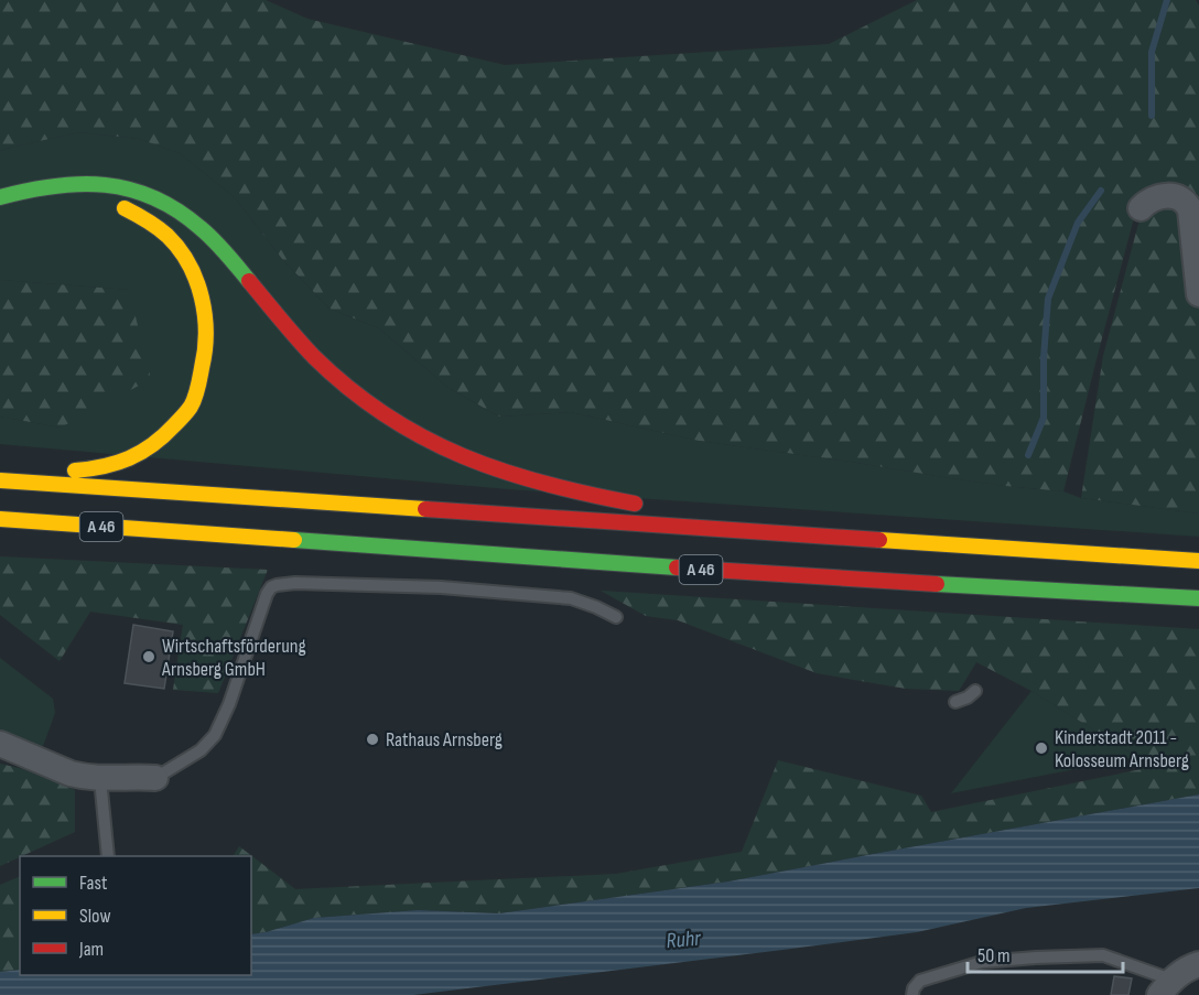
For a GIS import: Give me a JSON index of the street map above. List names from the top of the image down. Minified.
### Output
{"streets":{"highway":["A 46"]},"water":["Ruhr"],"places":["Wirtschaftsförderung Arnsberg GmbH","Rathaus Arnsberg","Kinderstadt 2011 - Kolosseum Arnsberg"],"legend":["Fast","Slow","Jam"],"scale_bar":"50 m"}
